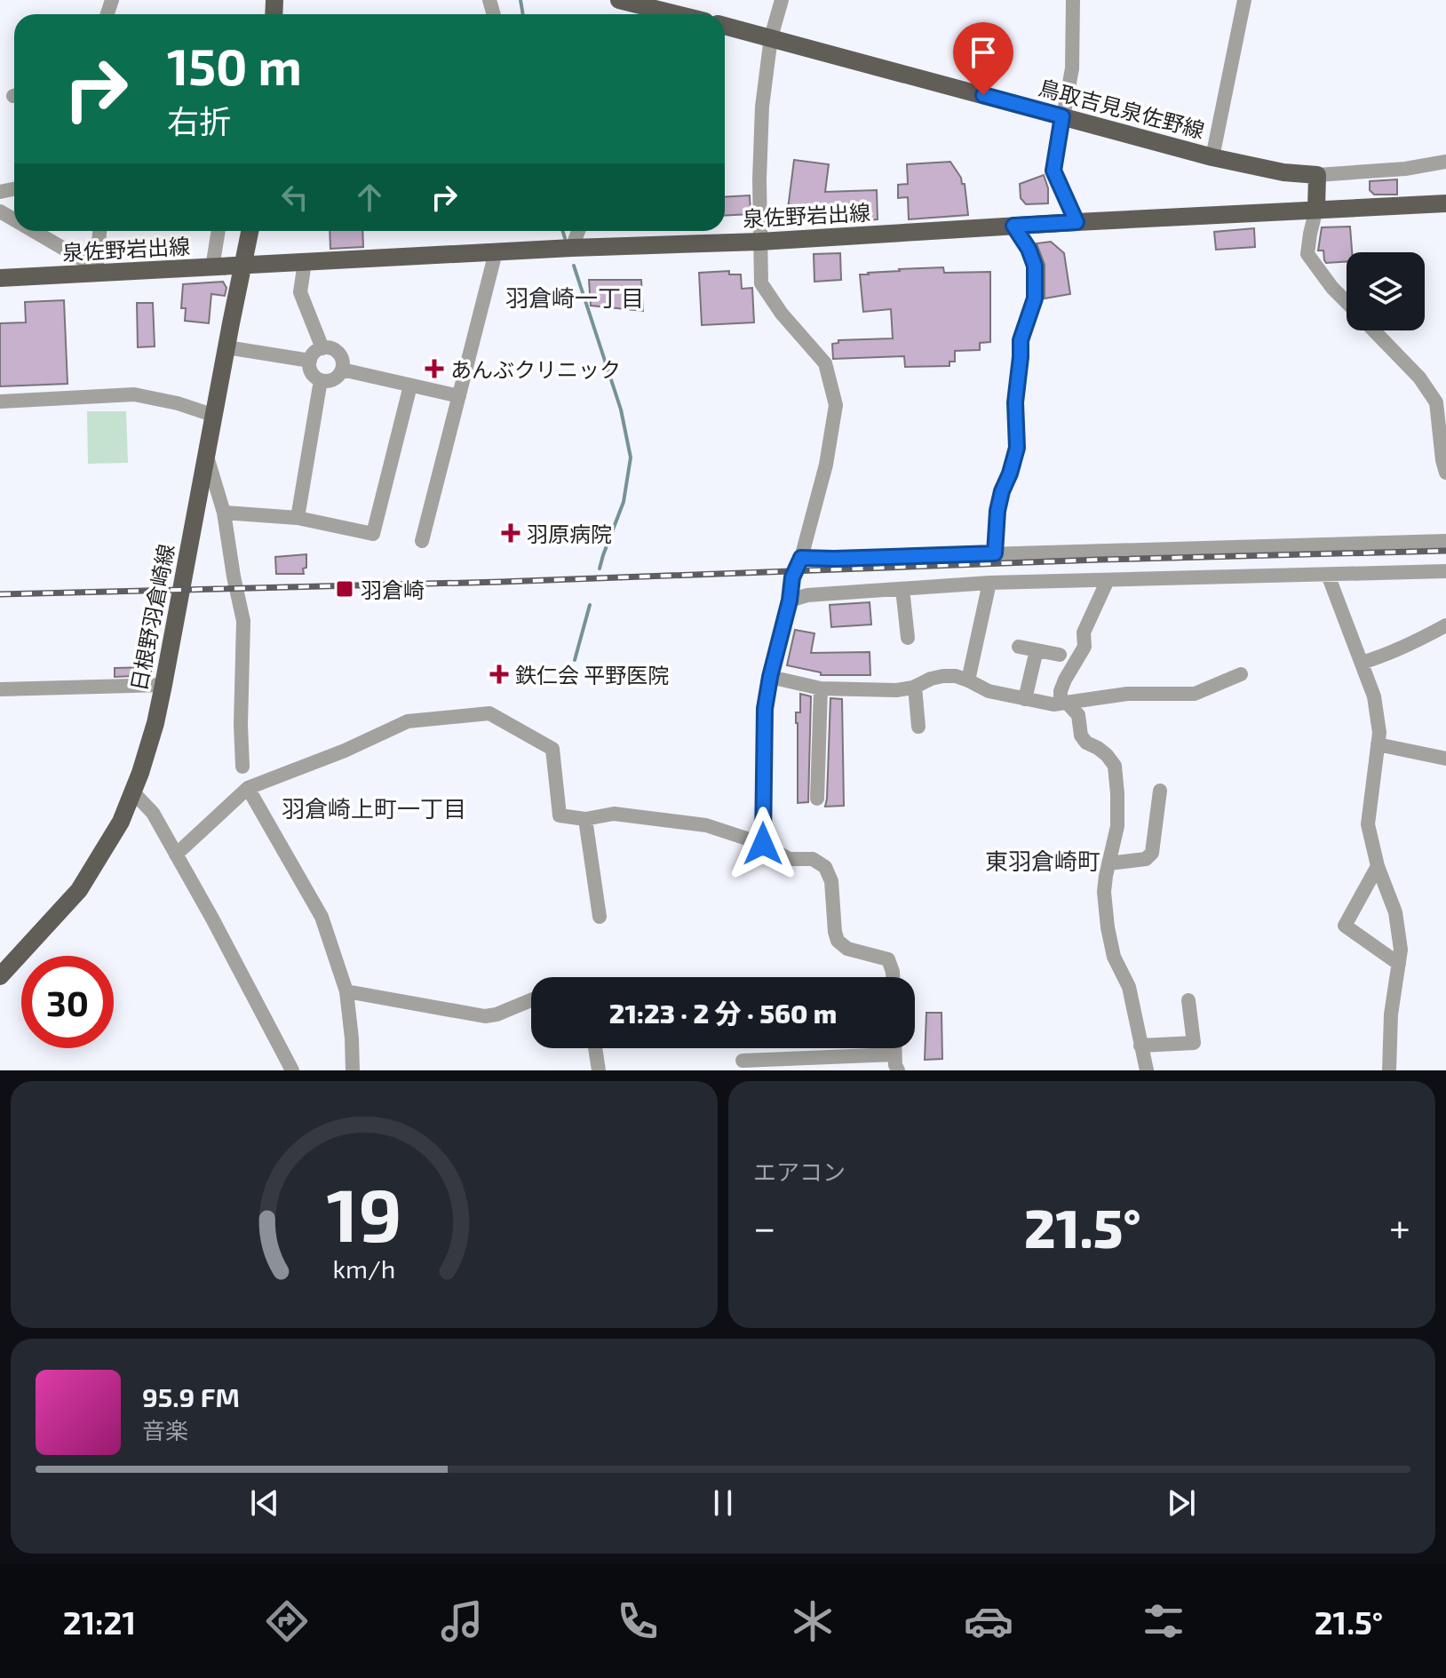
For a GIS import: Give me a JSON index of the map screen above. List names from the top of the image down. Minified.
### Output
{"streets":{"main road":["鳥取吉見泉佐野線","泉佐野岩出線","日根野羽倉崎線"]},"crossings":[["泉佐野岩出線","日根野羽倉崎線"]],"districts":["羽倉崎一丁目","羽倉崎上町一丁目","東羽倉崎町"],"places":{"health":["あんぶクリニック","羽原病院","鉄仁会 平野医院"],"transit":["羽倉崎"]},"page":{"turn":["150 m","右折"],"limit":"30","trip":"21:23 · 2 分 · 560 m","tile":"エアコン","heat":["−","21.5°","+"],"song":["95.9 FM","音楽"],"tabs":["21:21","21.5°"],"gauge":["19","km/h"]}}
